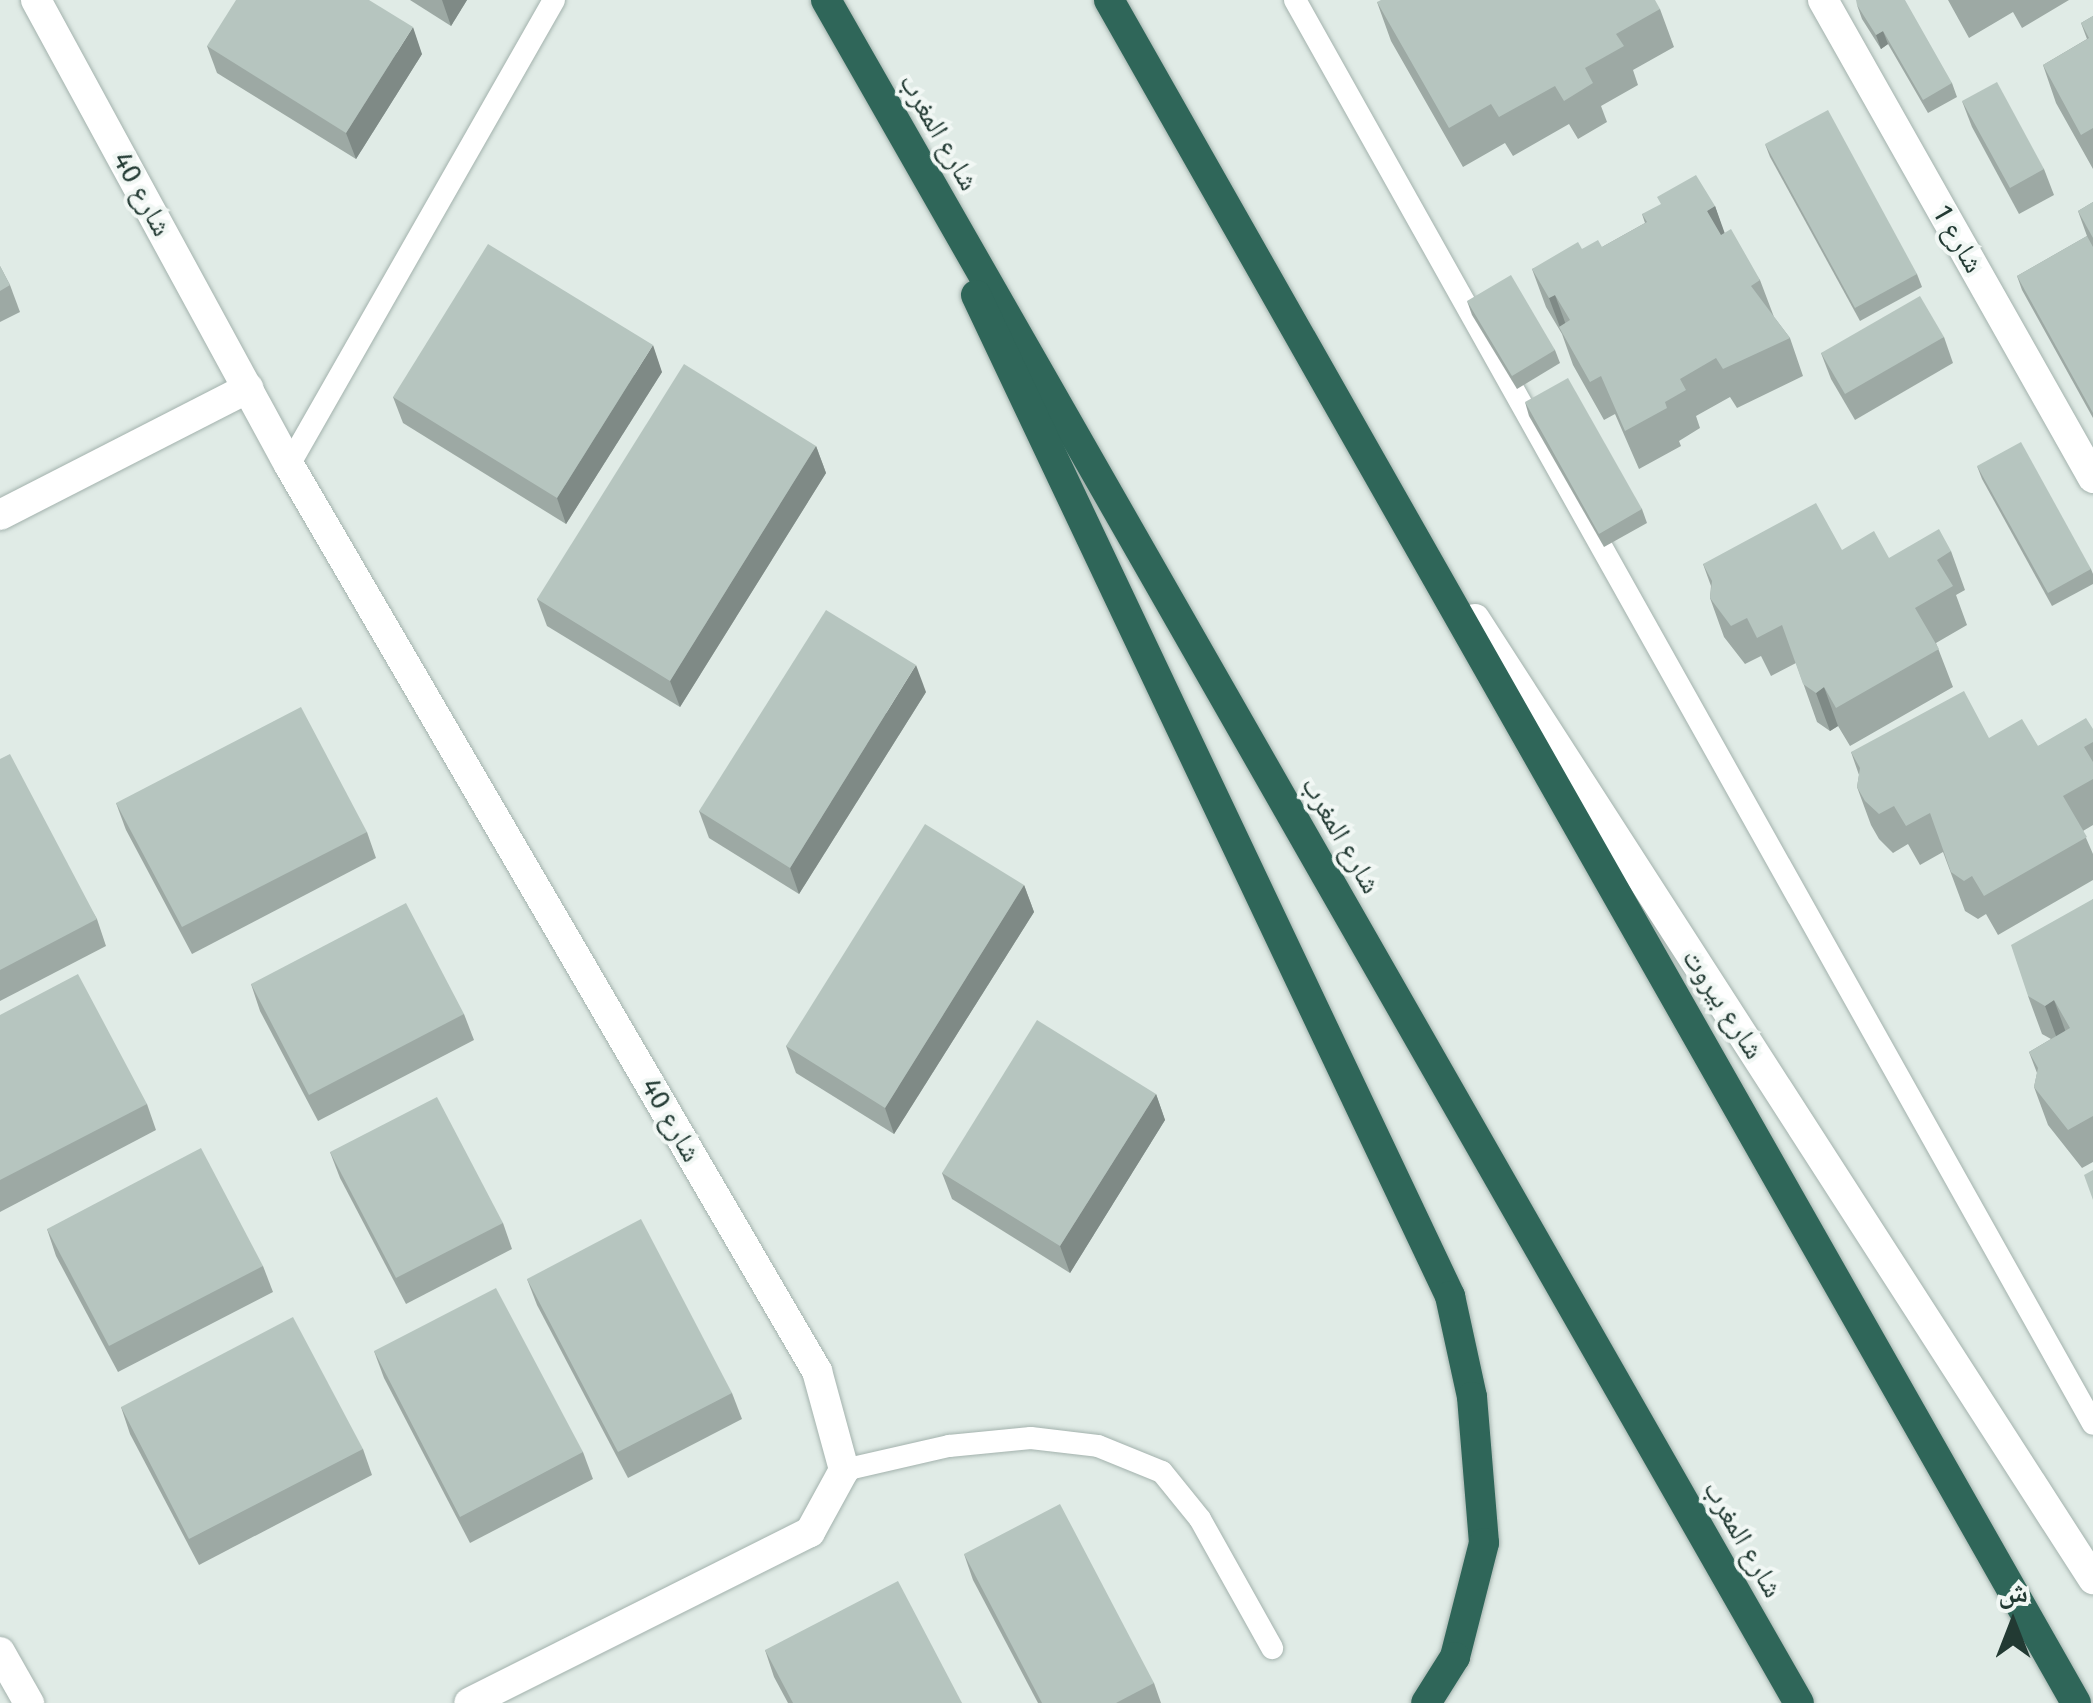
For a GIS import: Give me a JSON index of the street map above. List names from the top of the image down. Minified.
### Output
{"streets":{"highway":["شارع المغرب"],"street":["شارع 40","شارع 1","شارع بيروت"]},"north":"top"}
